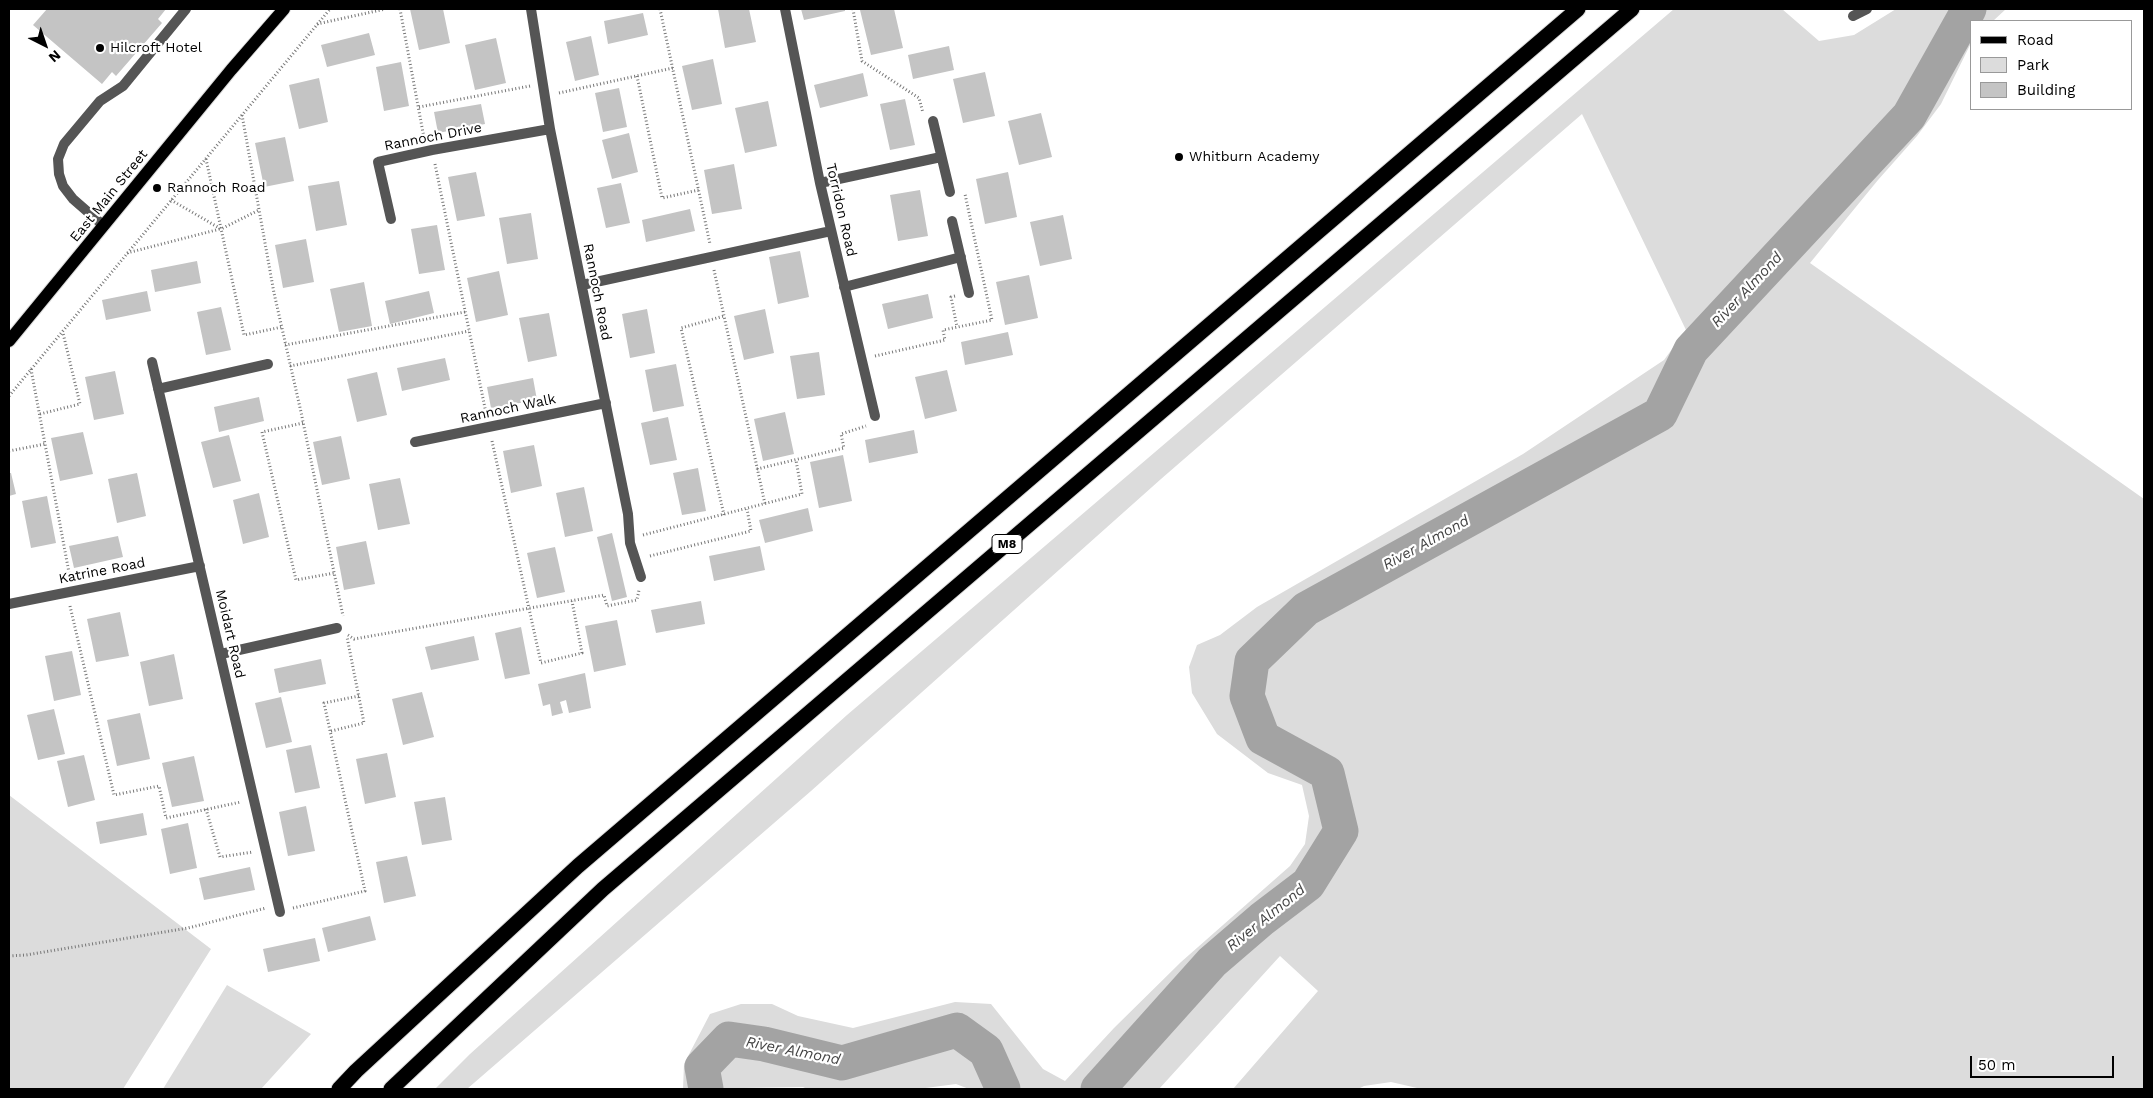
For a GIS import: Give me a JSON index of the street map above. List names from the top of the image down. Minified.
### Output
{"streets":{"highway":["M8"],"main road":["East Main Street"],"street":["Rannoch Drive","Torridon Road","Rannoch Road","Rannoch Walk","Katrine Road","Moidart Road"]},"crossings":[["Rannoch Drive","Rannoch Road"],["Rannoch Road","Rannoch Walk"],["Katrine Road","Moidart Road"]],"water":["River Almond"],"places":["Hilcroft Hotel","Whitburn Academy","Rannoch Road"],"legend":["Road","Park","Building"],"scale_bar":"50 m","north":"bottom right"}
